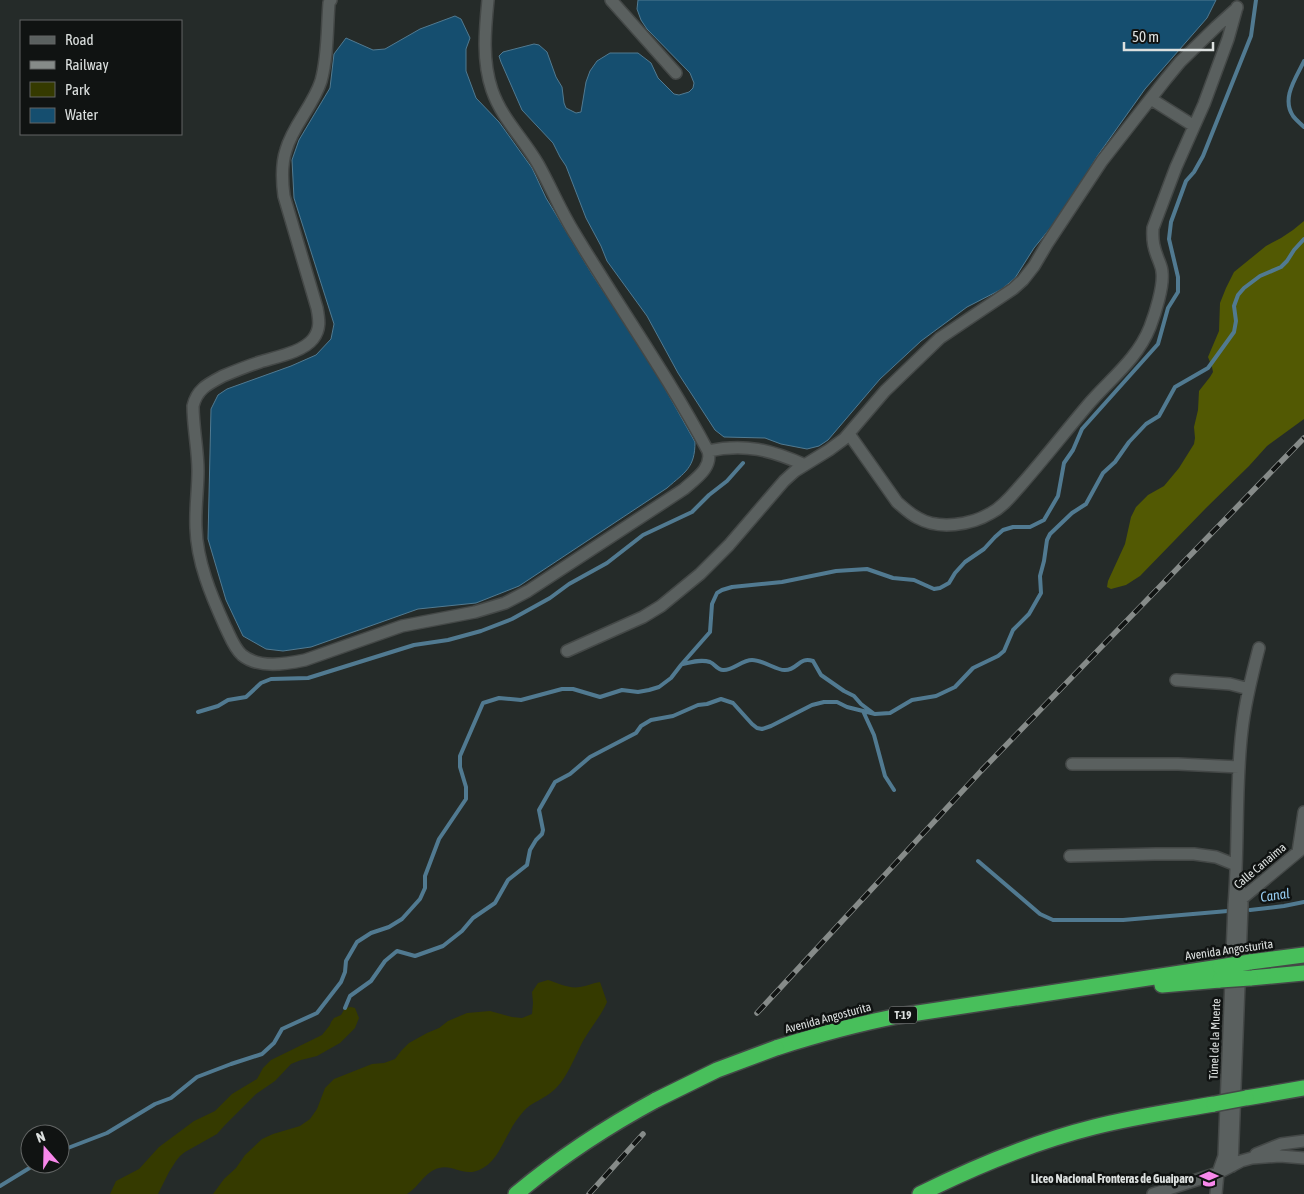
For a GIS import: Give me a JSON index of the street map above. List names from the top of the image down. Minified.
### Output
{"streets":{"highway":["Avenida Angosturita","T-19"],"street":["Calle Canaima","Túnel de la Muerte"]},"crossings":[["Calle Canaima","Túnel de la Muerte"]],"water":["Canal"],"places":{"school or university":["Liceo Nacional Fronteras de Guaiparo"]},"legend":["Road","Railway","Park","Water"],"scale_bar":"50 m","north":"top"}
